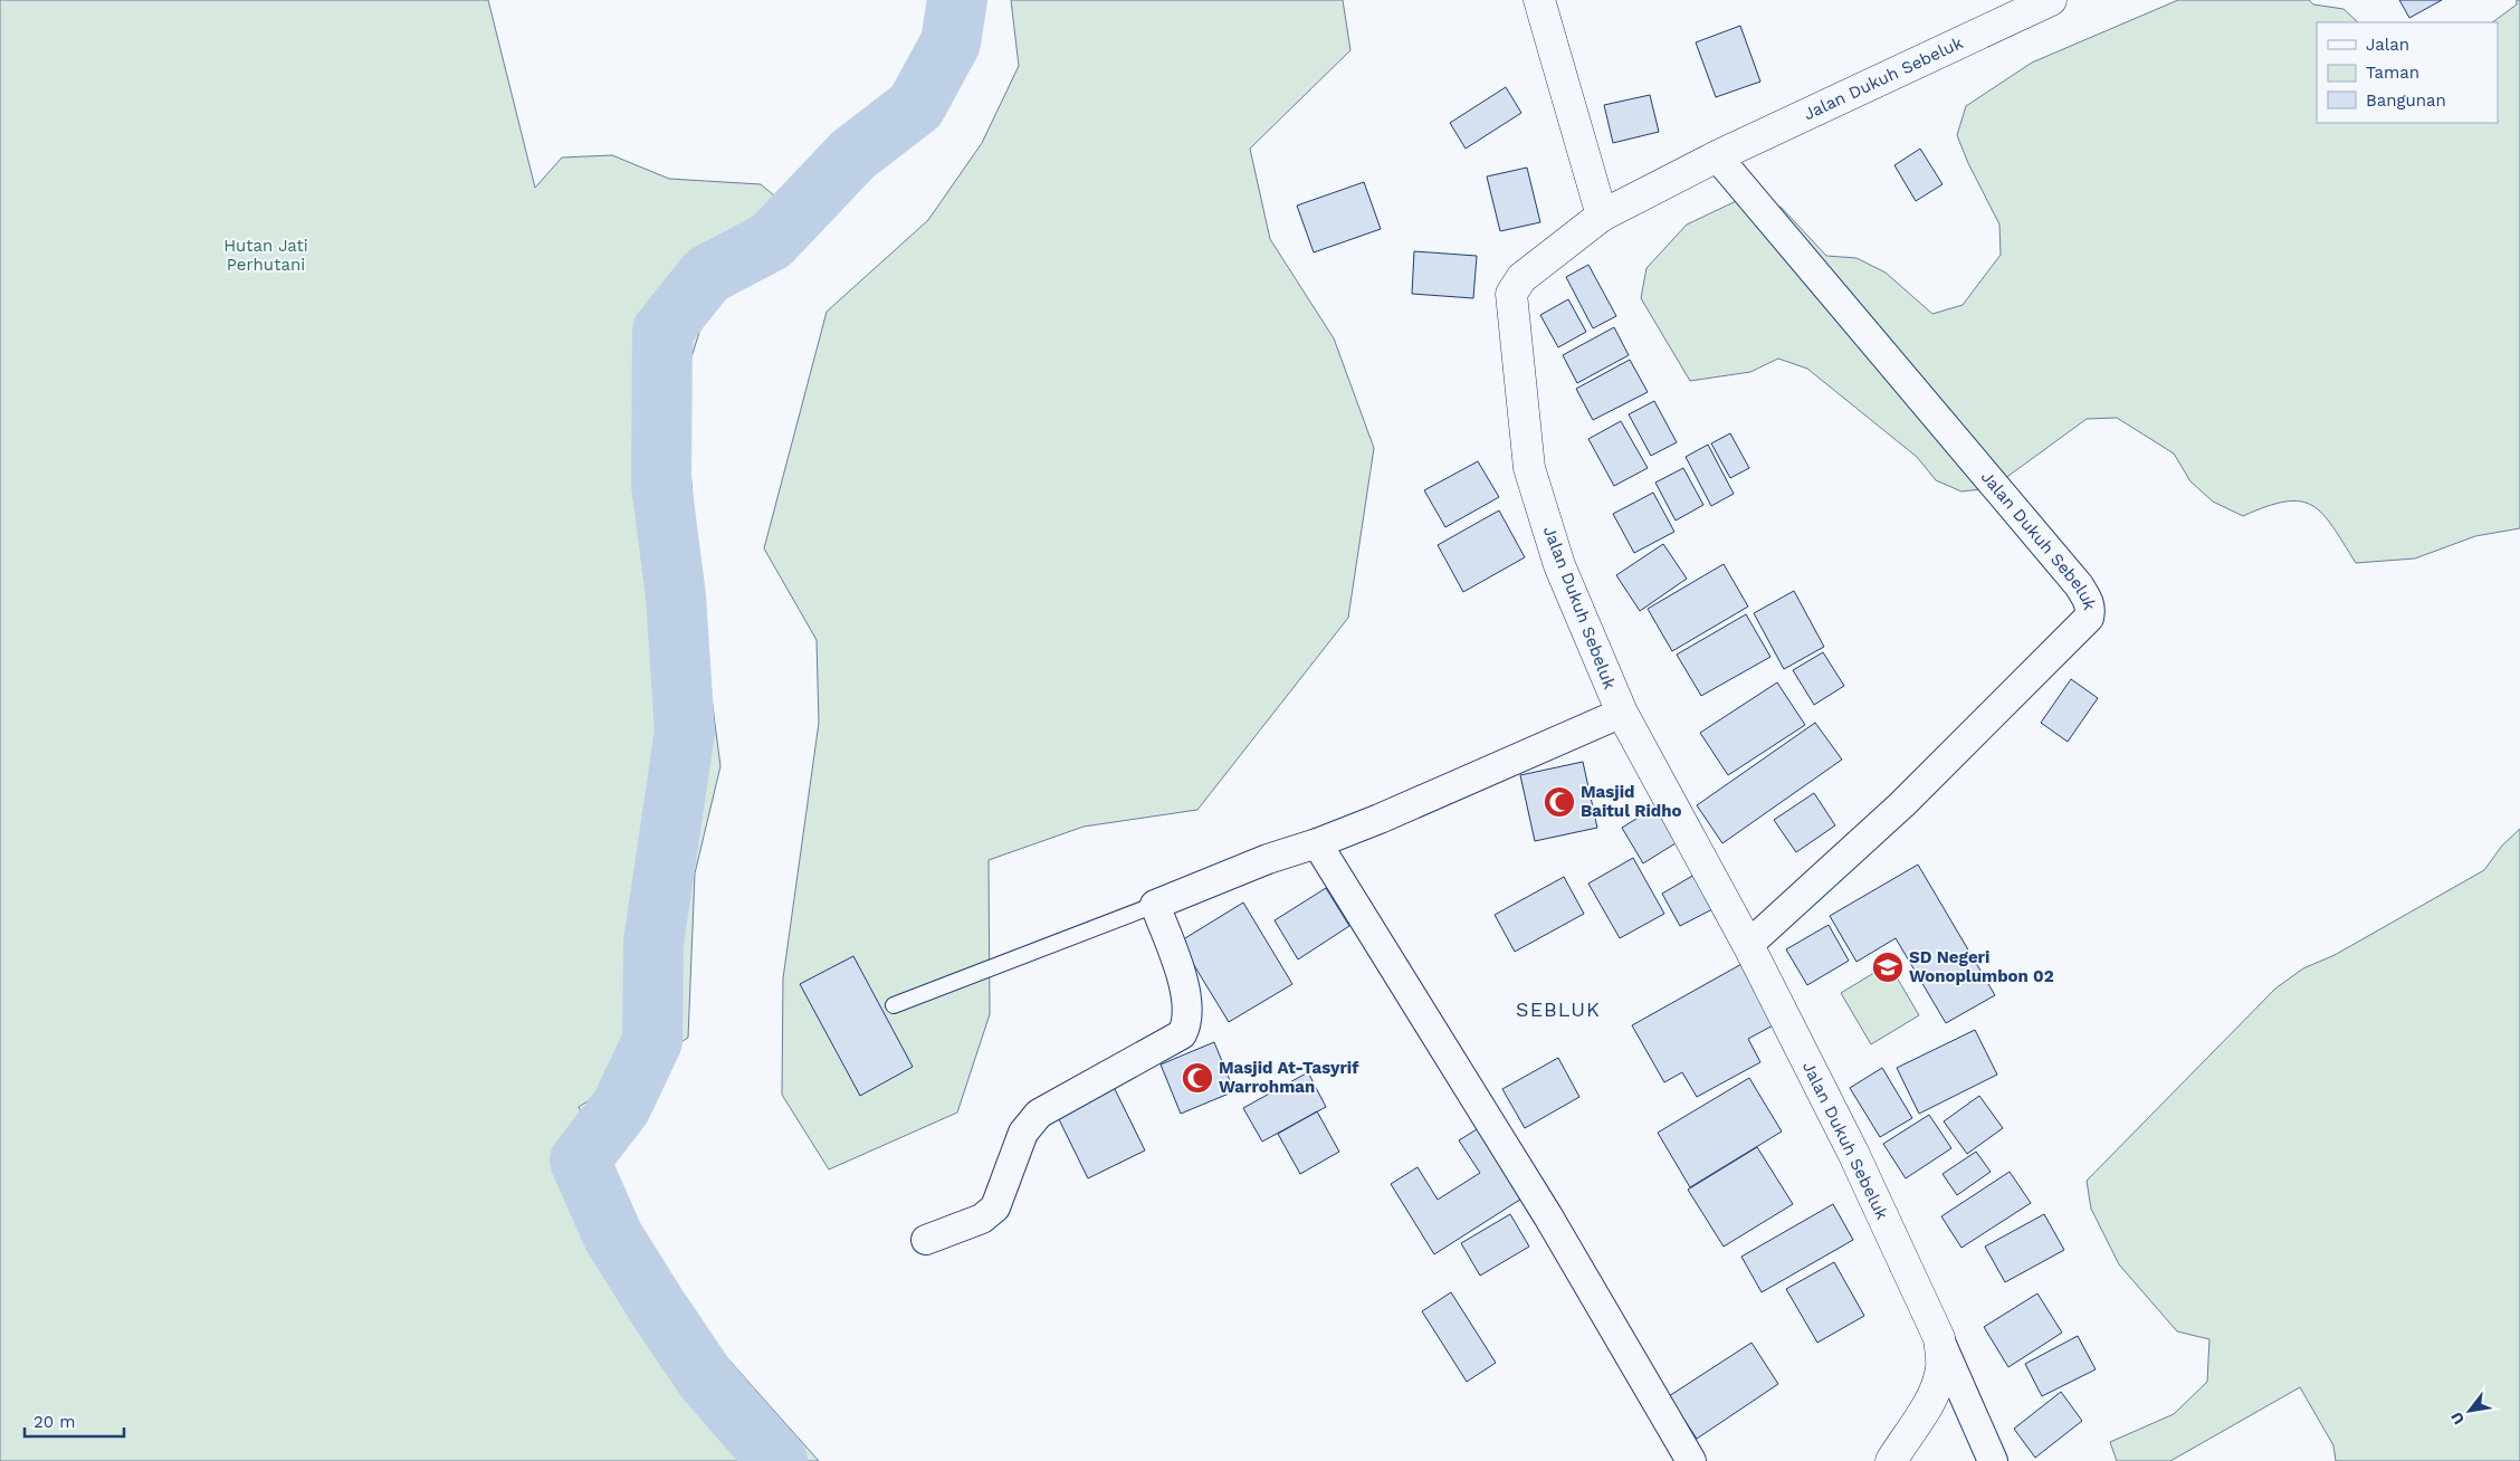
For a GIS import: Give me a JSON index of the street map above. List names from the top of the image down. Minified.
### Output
{"streets":{"street":["Jalan Dukuh Sebeluk"]},"districts":["SEBLUK"],"parks":["Hutan Jati Perhutani"],"places":{"mosque":["Masjid Baitul Ridho","Masjid At-Tasyrif Warrohman"],"school or university":["SD Negeri Wonoplumbon 02"]},"legend":["Jalan","Taman","Bangunan"],"scale_bar":"20 m","north":"bottom left"}
